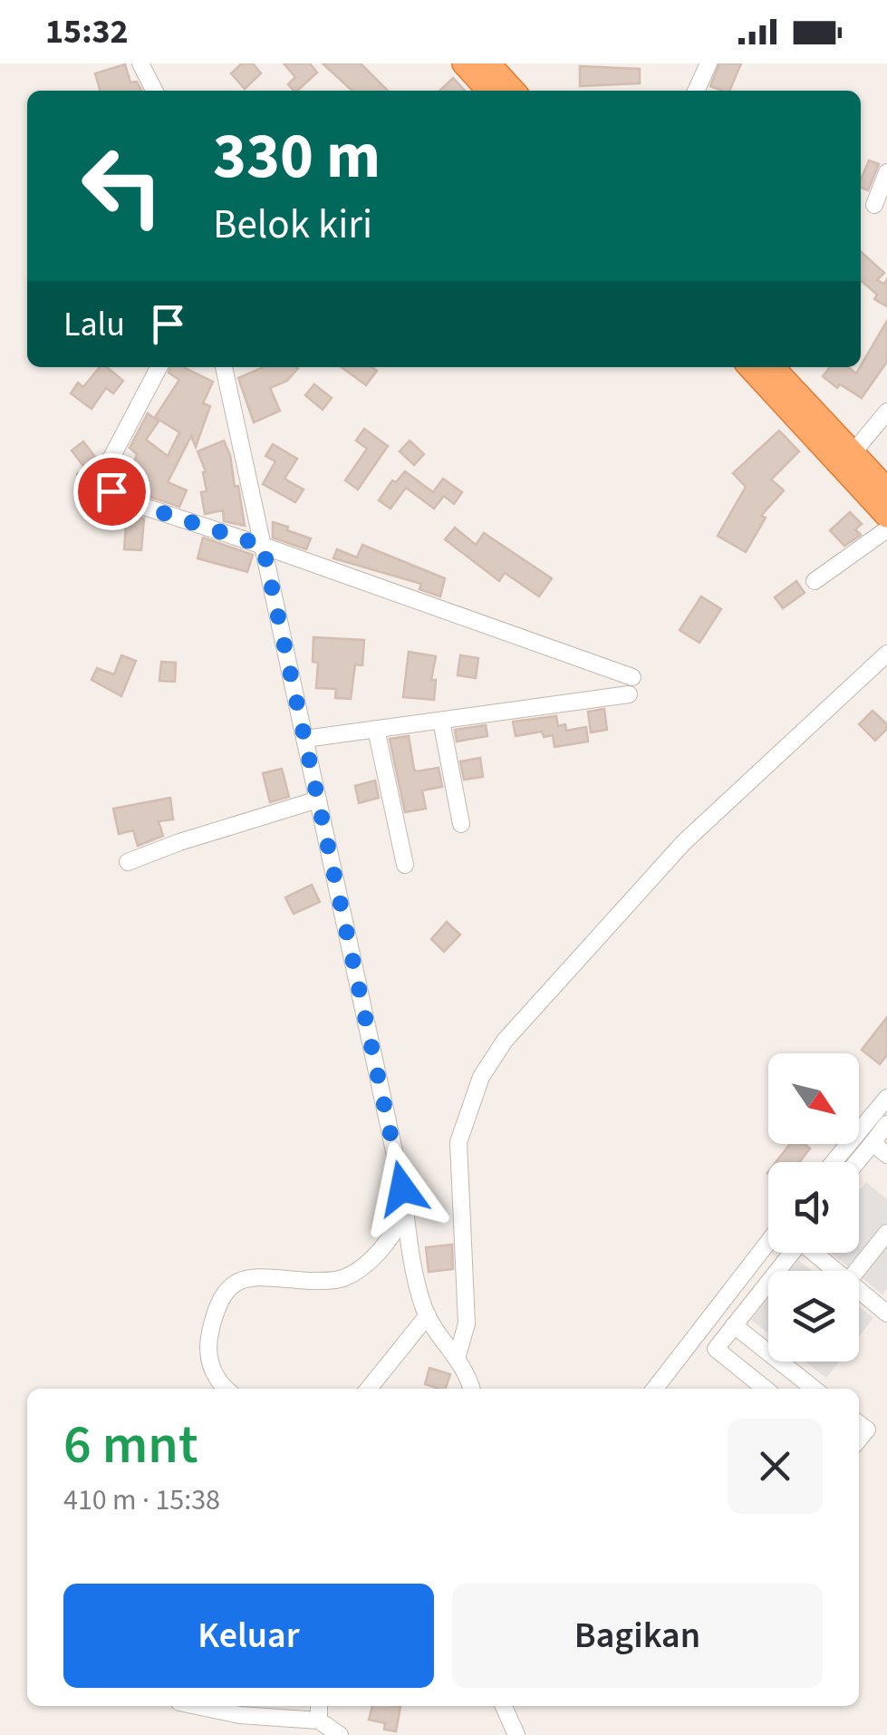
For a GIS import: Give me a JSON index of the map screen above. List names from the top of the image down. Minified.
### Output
{"north":"bottom right","page":{"status":"15:32","turn":["330 m","Belok kiri"],"then":"Lalu","heading":["6 mnt","410 m · 15:38"],"buttons":["Keluar","Bagikan"]}}
